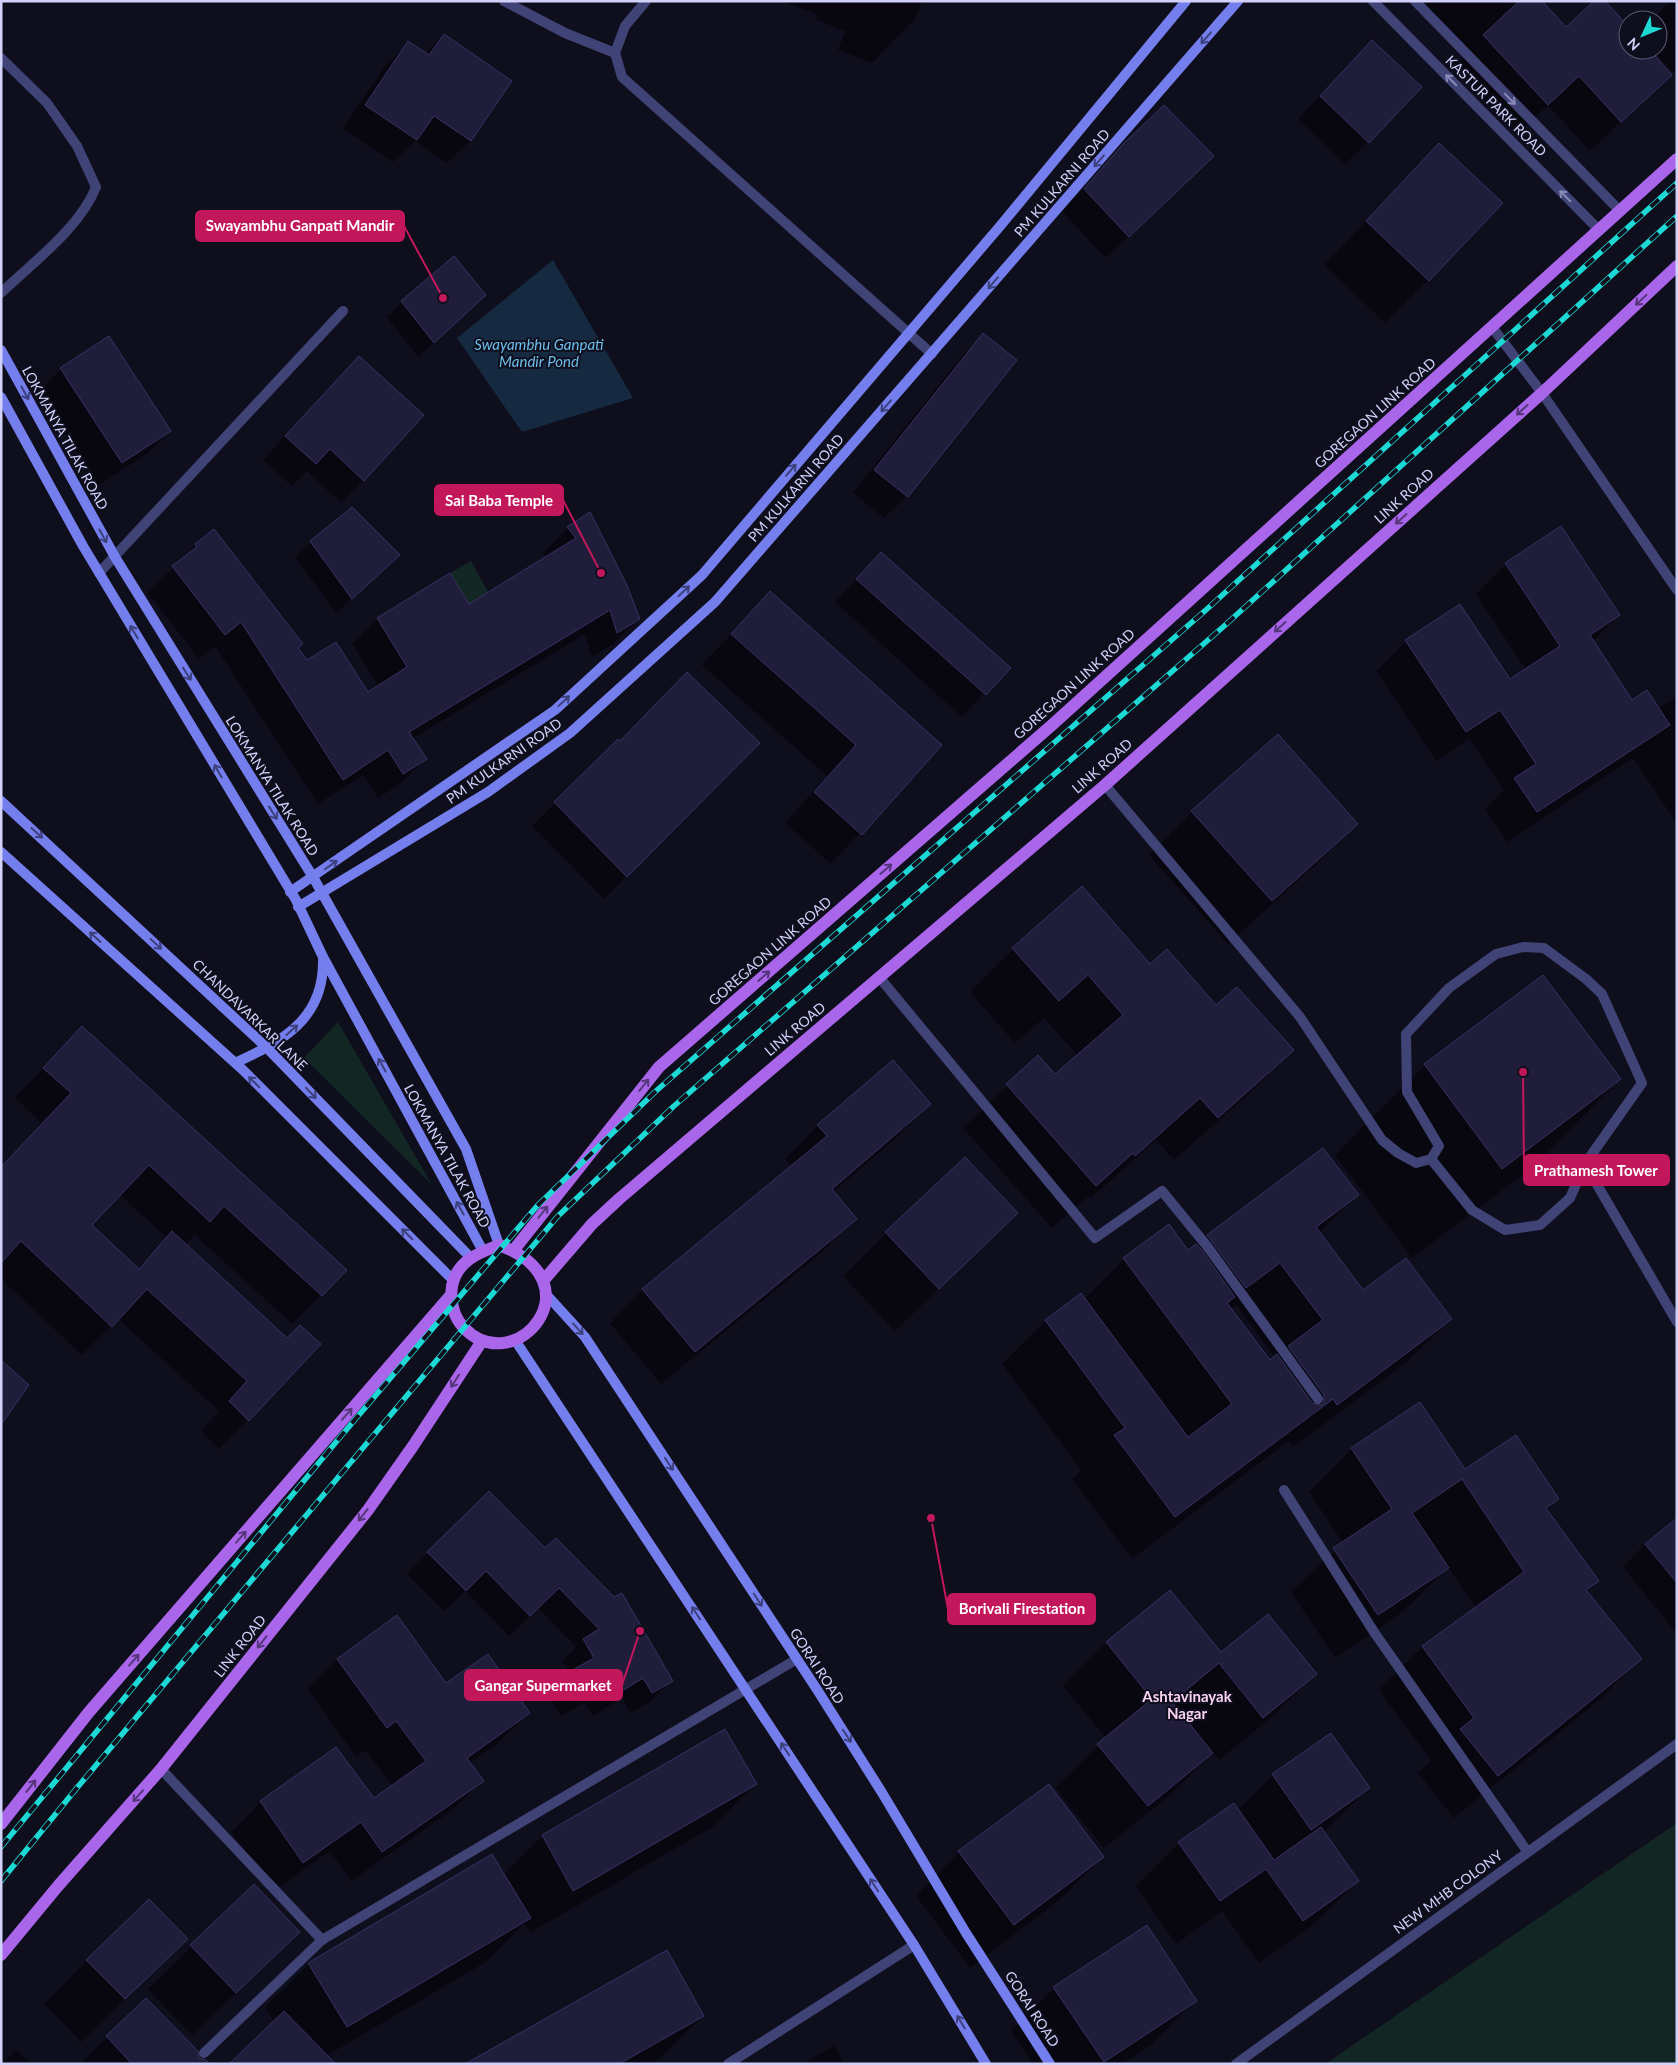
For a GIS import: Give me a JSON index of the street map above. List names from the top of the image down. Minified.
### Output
{"streets":{"main road":["GOREGAON LINK ROAD","LINK ROAD"],"street":["KASTUR PARK ROAD","PM KULKARNI ROAD","LOKMANYA TILAK ROAD","CHANDAVARKAR LANE","GORAI ROAD","NEW MHB COLONY"]},"crossings":[["KASTUR PARK ROAD","GOREGAON LINK ROAD"],["PM KULKARNI ROAD","LOKMANYA TILAK ROAD"],["GOREGAON LINK ROAD","LOKMANYA TILAK ROAD"],["GOREGAON LINK ROAD","LINK ROAD"],["GOREGAON LINK ROAD","CHANDAVARKAR LANE"],["GOREGAON LINK ROAD","GORAI ROAD"],["LOKMANYA TILAK ROAD","LINK ROAD"],["LOKMANYA TILAK ROAD","CHANDAVARKAR LANE"],["LOKMANYA TILAK ROAD","GORAI ROAD"],["LINK ROAD","CHANDAVARKAR LANE"],["LINK ROAD","GORAI ROAD"],["CHANDAVARKAR LANE","GORAI ROAD"]],"one_way":["GOREGAON LINK ROAD"],"districts":["Ashtavinayak Nagar"],"water":["Swayambhu Ganpati Mandir Pond"],"places":["Swayambhu Ganpati Mandir","Sai Baba Temple","Prathamesh Tower","Borivali Firestation","Gangar Supermarket"],"north":"bottom left"}
